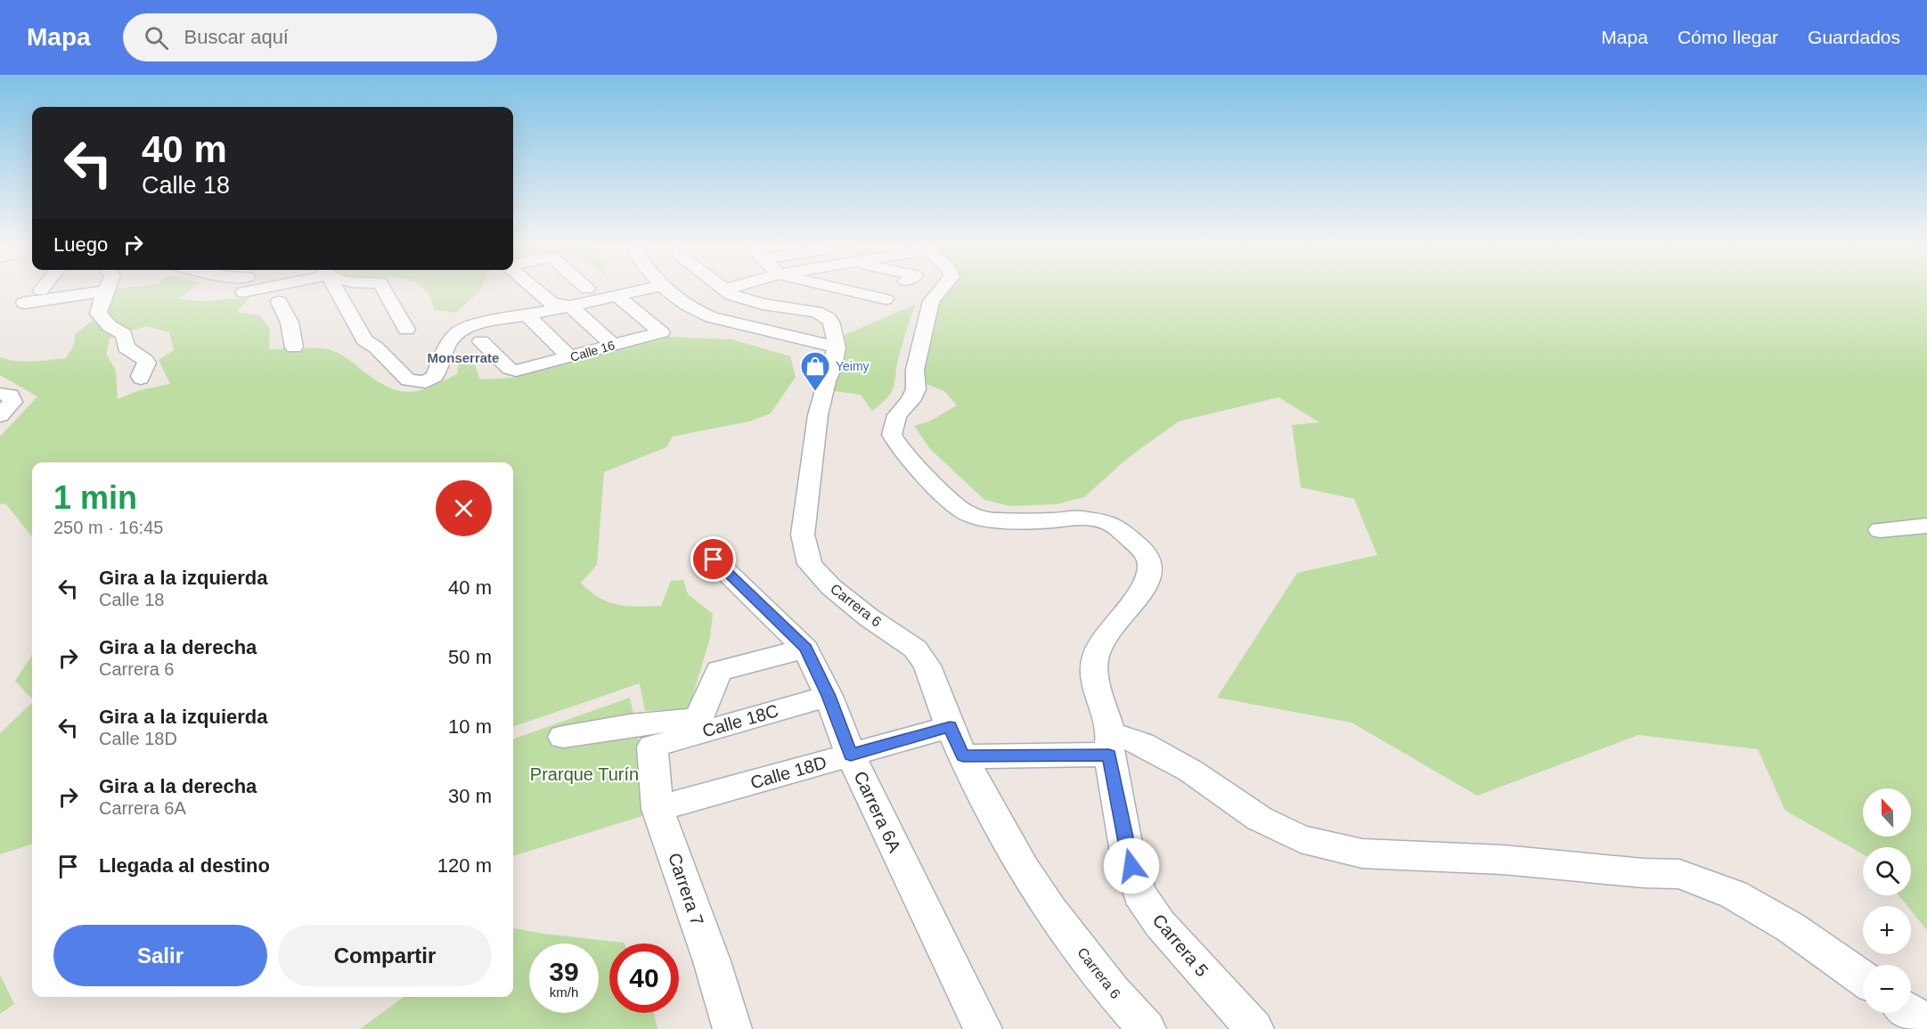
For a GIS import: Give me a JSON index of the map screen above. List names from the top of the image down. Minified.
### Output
{"streets":{"street":["Calle 16","Carrera 6","Calle 18C","Calle 18D","Carrera 6A","Carrera 7","Carrera 5"]},"crossings":[["Carrera 6","Calle 18D"],["Calle 18C","Carrera 6A"],["Calle 18C","Carrera 7"],["Calle 18D","Carrera 6A"],["Calle 18D","Carrera 7"]],"districts":["Monserrate"],"parks":["Prarque Turín"],"places":{"shop":["Yeimy"]},"north":"top","page":{"header":"Mapa","search":"Buscar aquí","nav":["Mapa","Cómo llegar","Guardados"],"turn":["40 m","Calle 18"],"then":"Luego","heading":["1 min","250 m · 16:45"],"list":[{"name":"Gira a la izquierda","note":"Calle 18","value":"40 m"},{"name":"Gira a la derecha","note":"Carrera 6","value":"50 m"},{"name":"Gira a la izquierda","note":"Calle 18D","value":"10 m"},{"name":"Gira a la derecha","note":"Carrera 6A","value":"30 m"},{"name":"Llegada al destino","value":"120 m"}],"map_buttons":["+","−"],"buttons":["Salir","Compartir"],"speed":"39 km/h","limit":"40"}}
